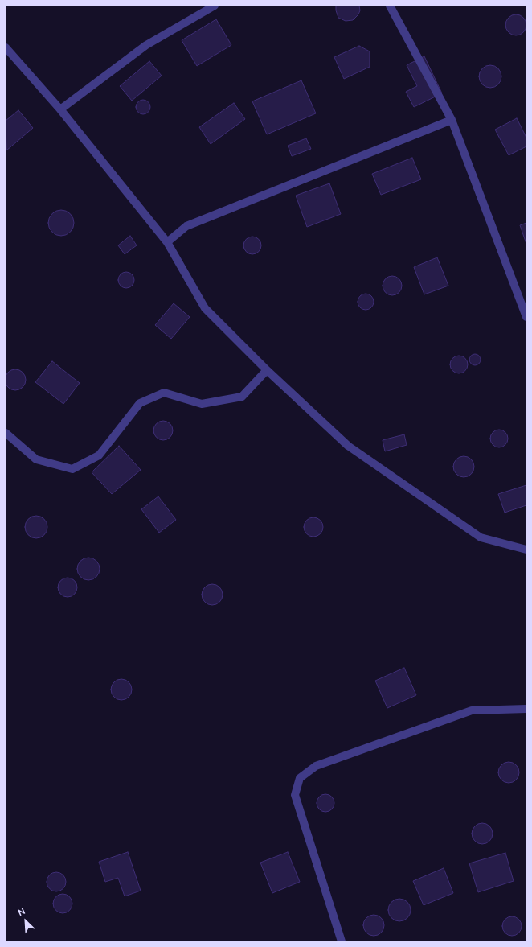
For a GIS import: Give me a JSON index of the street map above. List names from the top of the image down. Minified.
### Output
{"north":"top left"}
